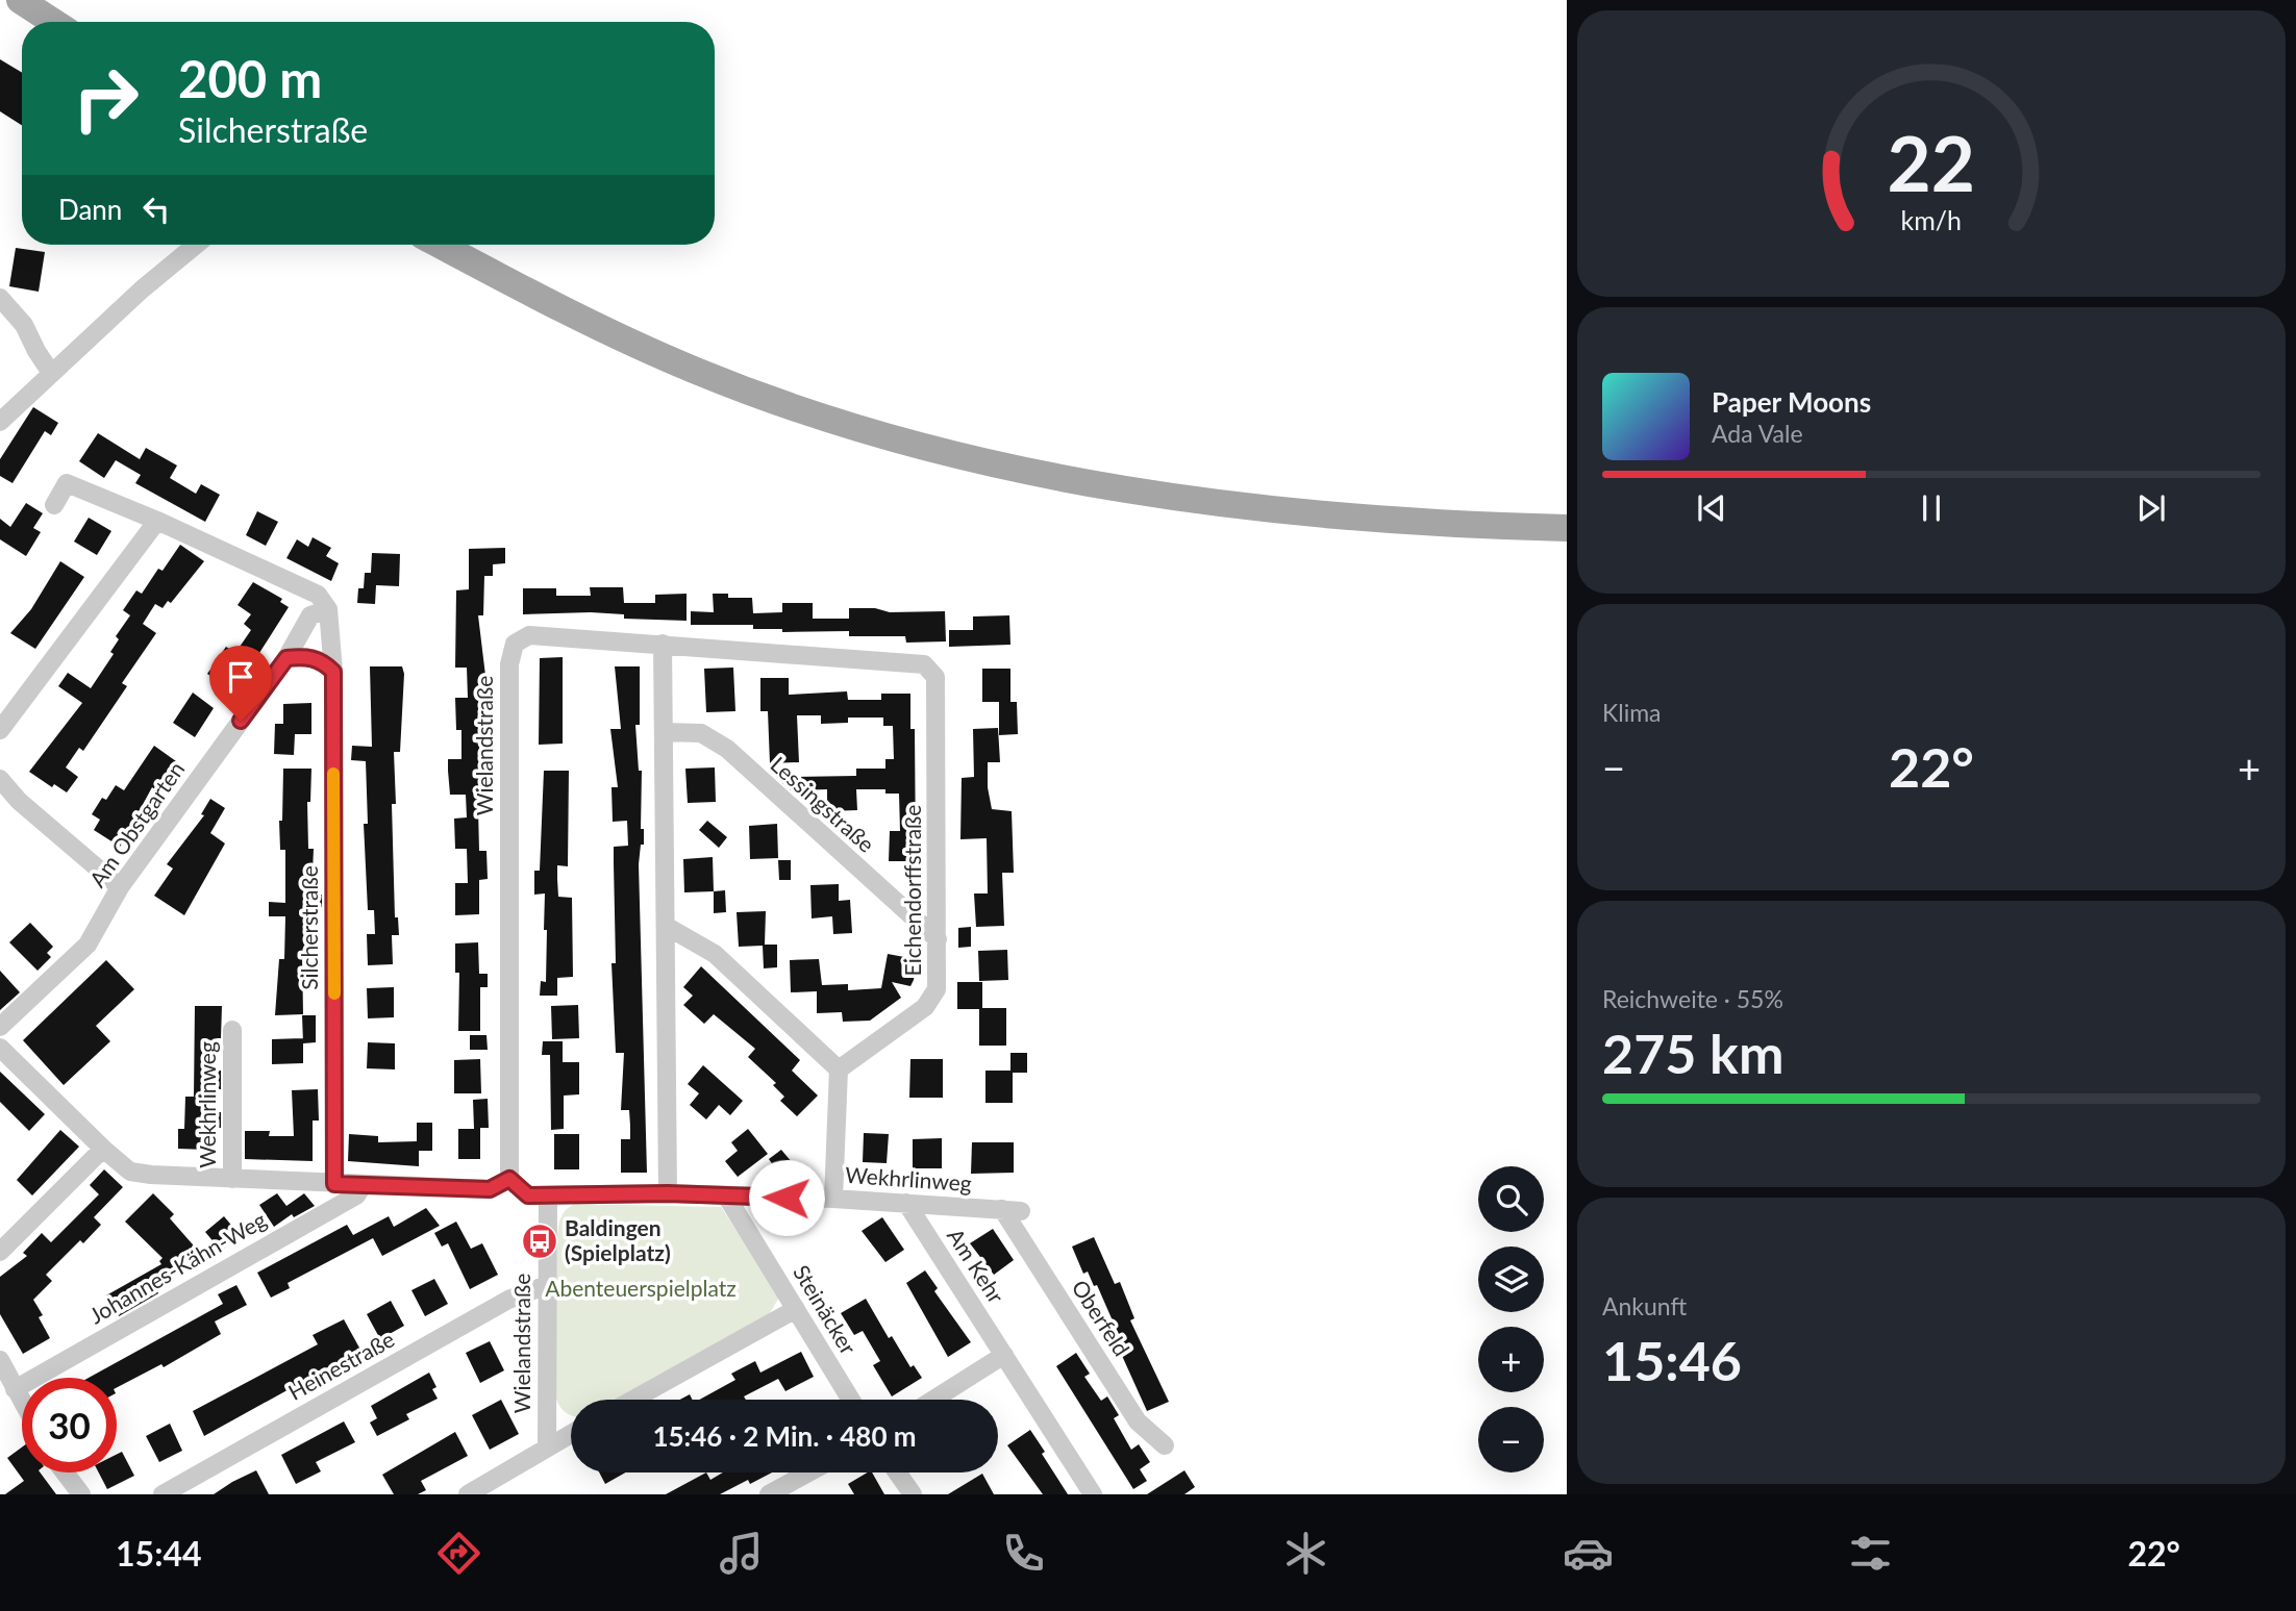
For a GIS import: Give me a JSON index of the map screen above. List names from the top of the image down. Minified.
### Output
{"streets":{"street":["Wielandstraße","Lessingstraße","Am Obstgarten","Eichendorffstraße","Silcherstraße","Wekhrlinweg","Am Kehr","Johannes-Kähn-Weg","Steinäcker","Oberfeld","Heinestraße"]},"crossings":[["Wielandstraße","Eichendorffstraße"],["Wielandstraße","Wekhrlinweg"],["Wielandstraße","Heinestraße"],["Lessingstraße","Eichendorffstraße"],["Am Obstgarten","Silcherstraße"],["Silcherstraße","Wekhrlinweg"],["Wekhrlinweg","Am Kehr"],["Wekhrlinweg","Johannes-Kähn-Weg"],["Wekhrlinweg","Steinäcker"],["Wekhrlinweg","Oberfeld"]],"parks":["Abenteuerspielplatz"],"places":{"bus stop":["Baldingen (Spielplatz)"]},"page":{"turn":["200 m","Silcherstraße"],"then":"Dann","song":["Paper Moons","Ada Vale"],"tile":["Klima",["Reichweite · 55%","275 km"],["Ankunft","15:46"]],"heat":["−","22°","+"],"map_buttons":["+","−"],"limit":"30","trip":"15:46 · 2 Min. · 480 m","tabs":["15:44","22°"],"gauge":["22","km/h"]}}
